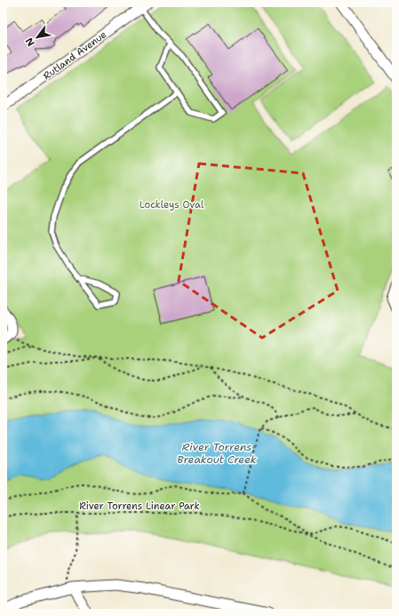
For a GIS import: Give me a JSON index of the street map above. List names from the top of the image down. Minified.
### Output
{"streets":{"street":["Rutland Avenue"],"path":["River Torrens Linear Park"]},"water":["River Torrens Breakout Creek"],"parks":["Lockleys Oval"],"north":"bottom left"}
